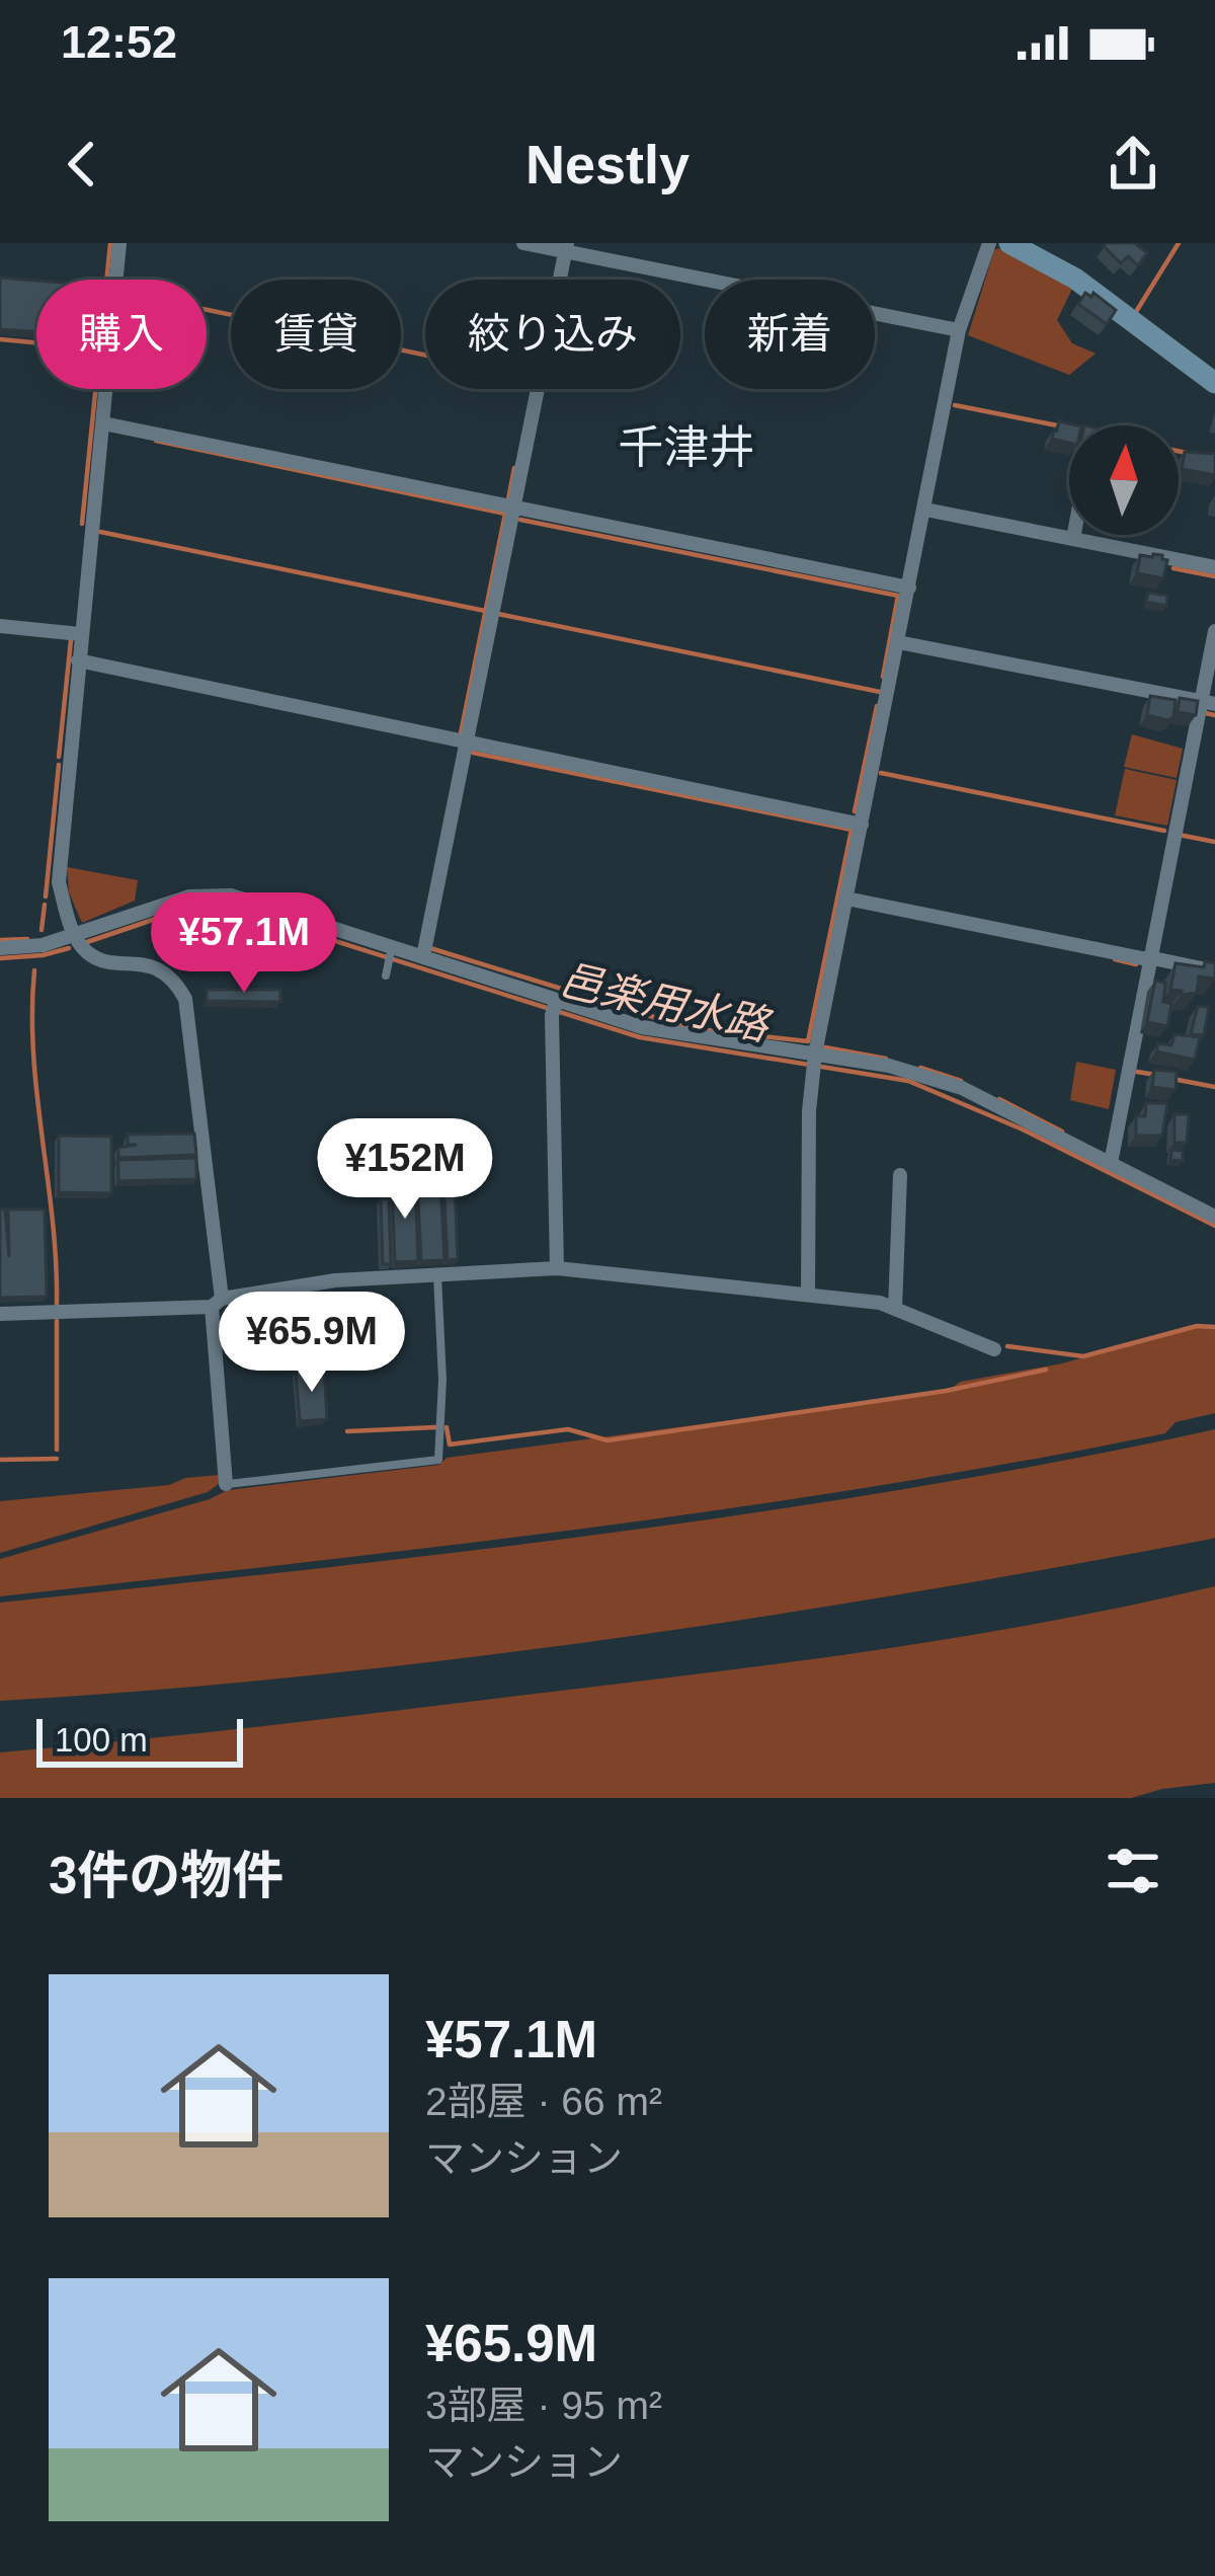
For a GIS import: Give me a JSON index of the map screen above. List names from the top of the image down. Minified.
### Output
{"districts":["千津井"],"water":["邑楽用水路"],"scale_bar":"100 m","north":"top","page":{"status":"12:52","header":"Nestly","chip":["購入","賃貸","絞り込み","新着"],"price":["¥57.1M","¥152M","¥65.9M"],"scale":"100 m","heading":"3件の物件","list":[{"name":"¥57.1M","note":"2部屋 · 66 m² · マンション"},{"name":"¥65.9M","note":"3部屋 · 95 m² · マンション"}]}}
